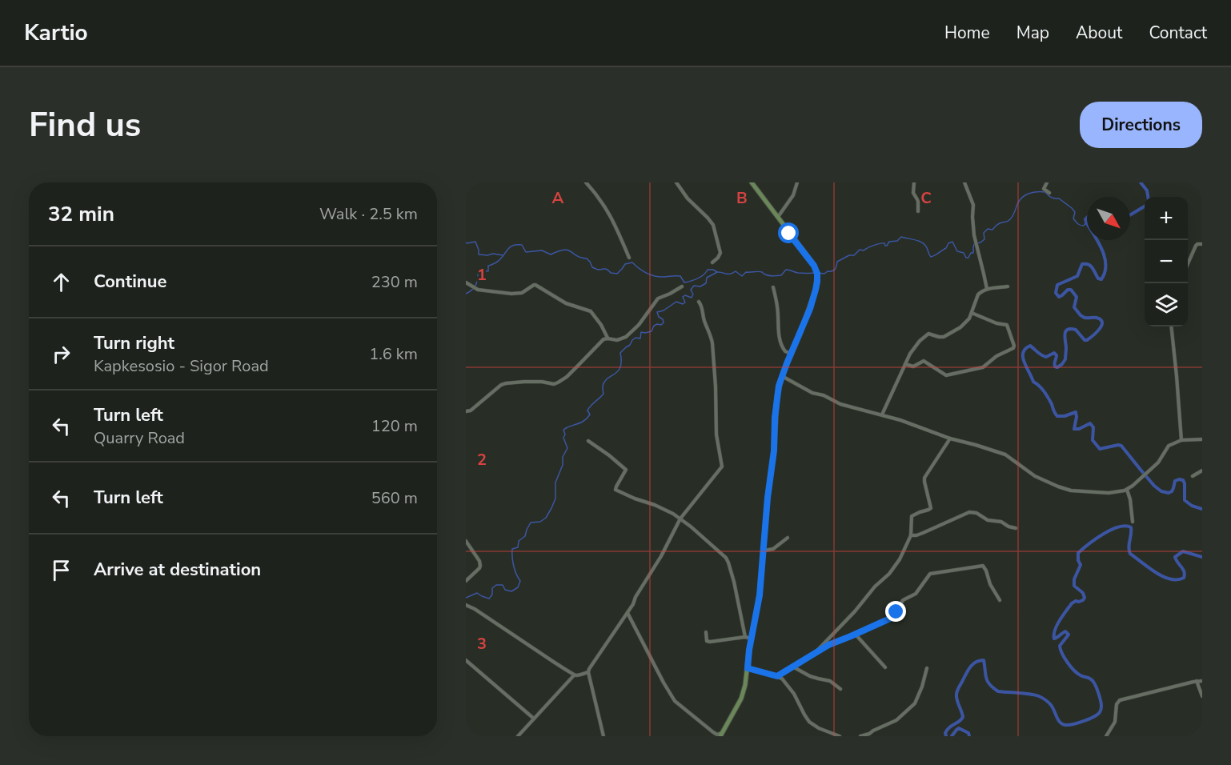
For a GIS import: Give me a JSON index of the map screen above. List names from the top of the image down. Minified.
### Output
{"north":"bottom right","page":{"header":"Kartio","nav":["Home","Map","About","Contact"],"buttons":"Directions","title":"Find us","heading":["32 min","Walk · 2.5 km"],"map_buttons":["+","−"],"list":[["Continue","230 m"],["Turn right","Kapkesosio - Sigor Road","1.6 km"],["Turn left","Quarry Road","120 m"],["Turn left","560 m"],"Arrive at destination"]},"grid":{"columns":["A","B","C"],"rows":["1","2","3"]}}
